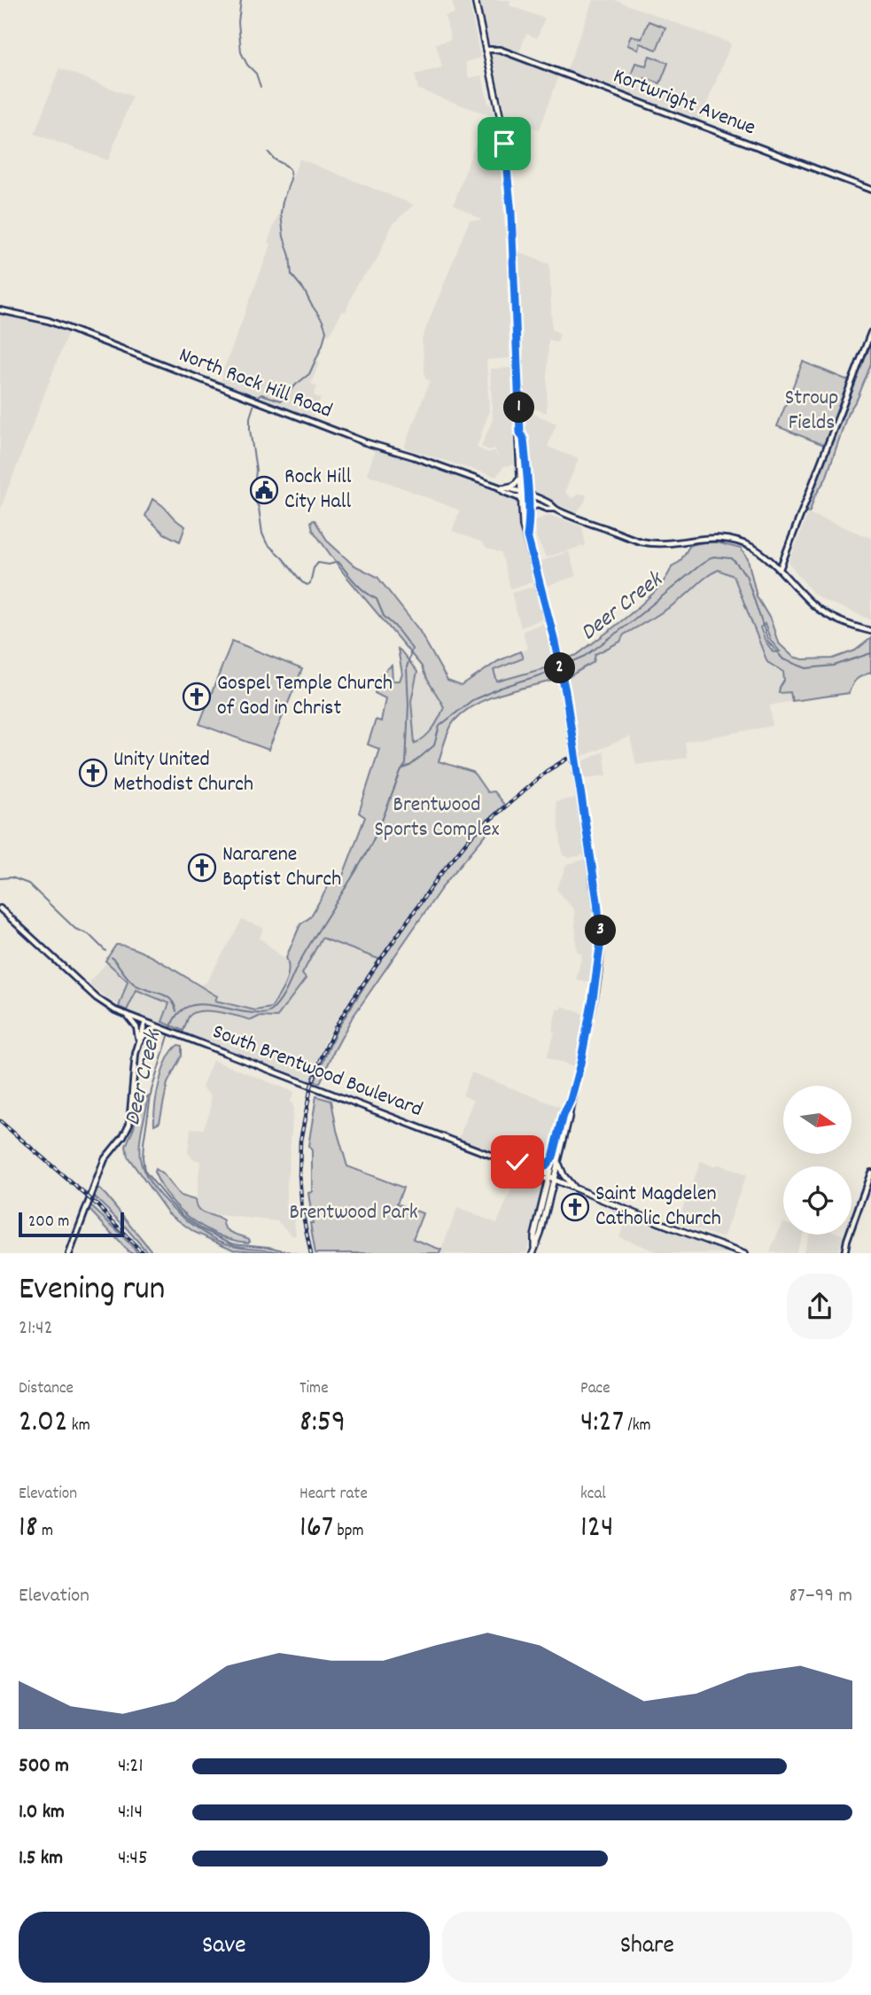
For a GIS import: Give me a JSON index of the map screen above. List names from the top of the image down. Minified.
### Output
{"streets":{"main road":["South Brentwood Boulevard"],"street":["Kortwright Avenue","North Rock Hill Road"]},"water":["Deer Creek"],"parks":["Stroup Fields","Brentwood Sports Complex","Brentwood Park"],"places":{"public building":["Rock Hill City Hall"],"church":["Gospel Temple Church of God in Christ","Unity United Methodist Church","Nararene Baptist Church","Saint Magdelen Catholic Church"]},"scale_bar":"200 m","north":"right","page":{"pins":["1","2","3"],"scale":"200 m","heading":["Evening run","21:42"],"stats":[["Distance","2.02 km"],["Time","8:59"],["Pace","4:27 /km"],["Elevation","18 m"],["Heart rate","167 bpm"],["kcal","124"]],"chart":["Elevation","87–99 m"],"list":[{"name":"500 m","note":"4:21"},{"name":"1.0 km","note":"4:14"},{"name":"1.5 km","note":"4:45"}],"buttons":["Save","Share"]}}
